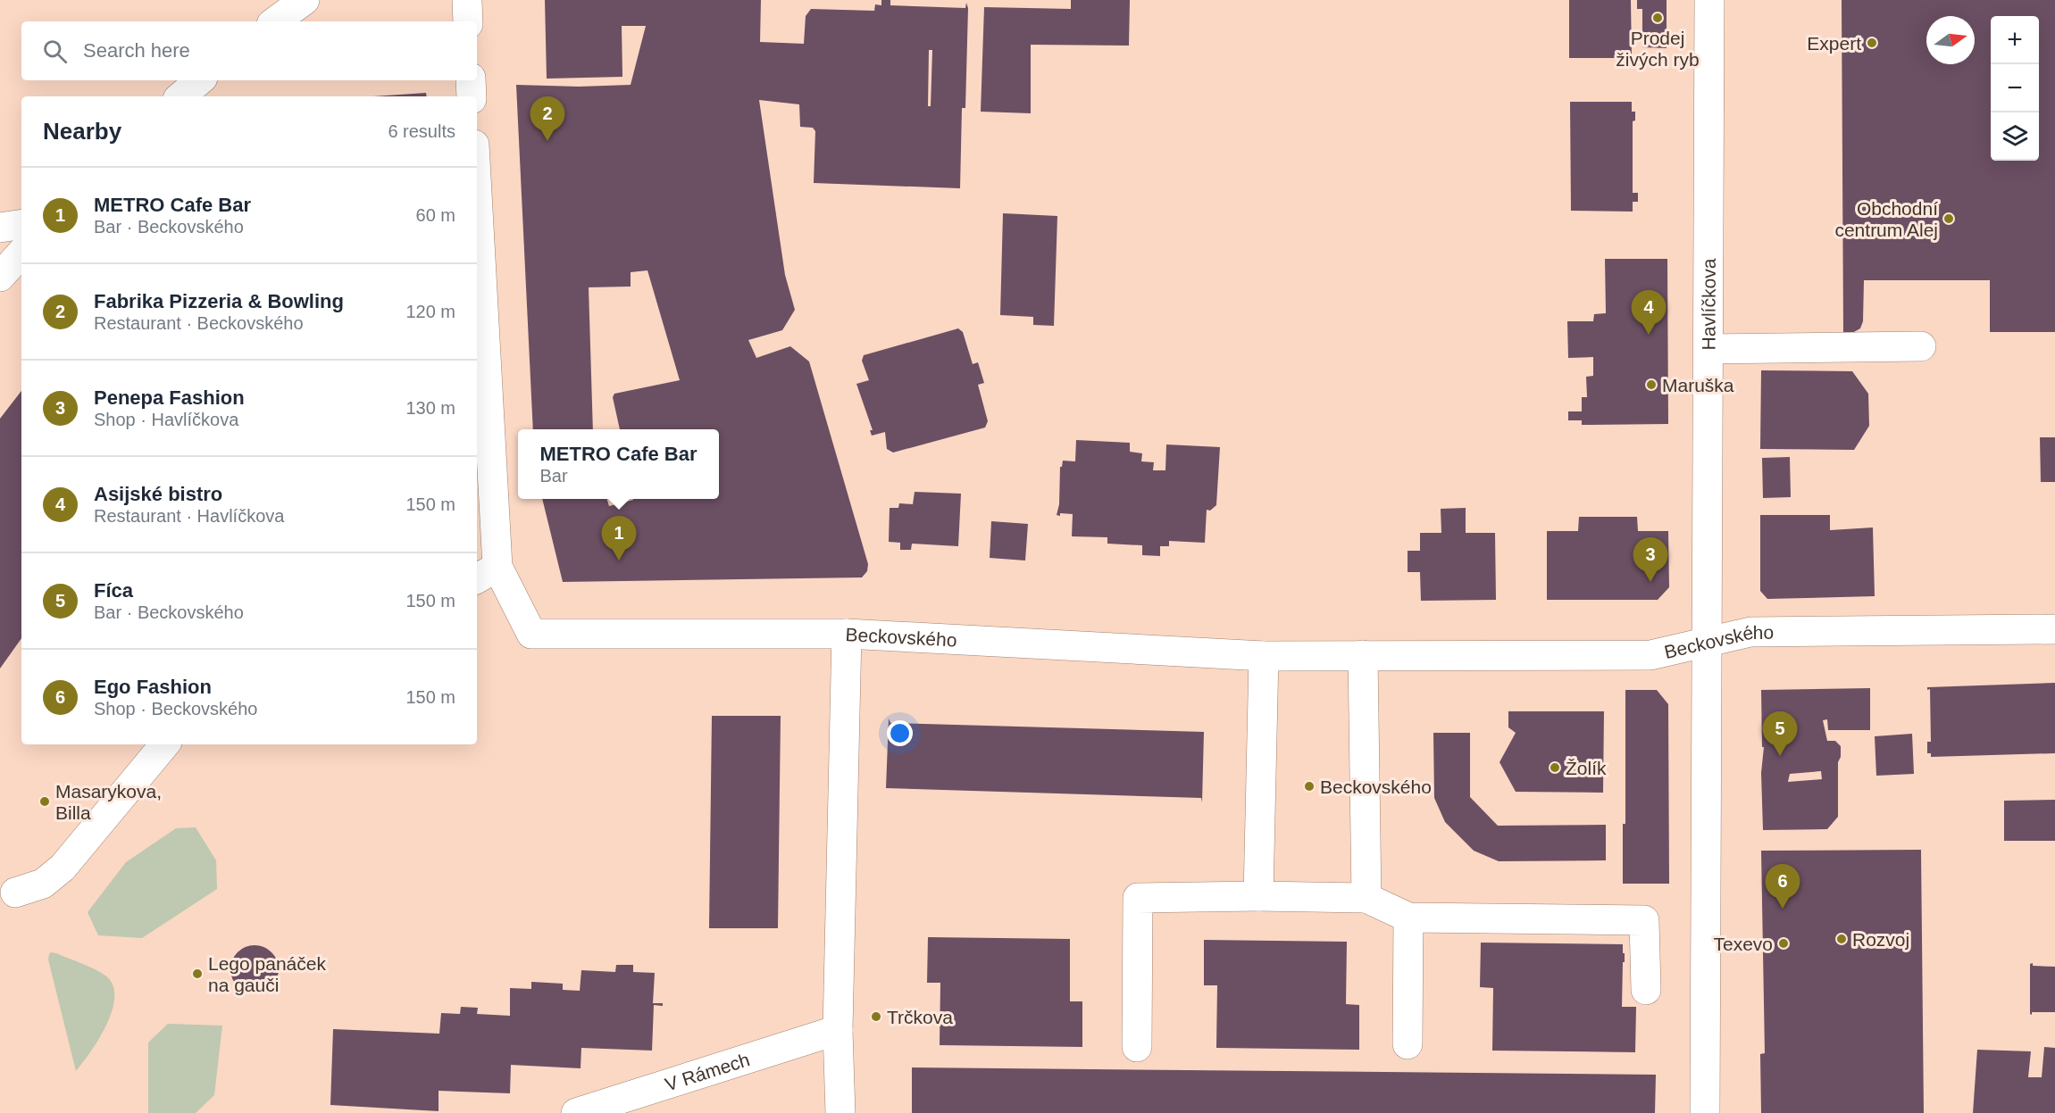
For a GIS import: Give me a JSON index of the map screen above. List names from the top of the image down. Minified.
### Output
{"streets":{"street":["Havlíčkova","Beckovského","V Rámech"]},"crossings":[["Havlíčkova","Beckovského"]],"places":["Prodej živých ryb","Expert","Obchodní centrum Alej","Maruška","Žolík","Beckovského","Masarykova, Billa","Rozvoj","Texevo","Lego panáček na gauči","Trčkova"],"north":"right","page":{"map_buttons":["+","−"],"search":"Search here","pins":["2","4","1","3","5","6"],"heading":["Nearby","6 results"],"list":[{"mark":"1","name":"METRO Cafe Bar","note":"Bar · Beckovského","value":"60 m"},{"mark":"2","name":"Fabrika Pizzeria & Bowling","note":"Restaurant · Beckovského","value":"120 m"},{"mark":"3","name":"Penepa Fashion","note":"Shop · Havlíčkova","value":"130 m"},{"mark":"4","name":"Asijské bistro","note":"Restaurant · Havlíčkova","value":"150 m"},{"mark":"5","name":"Fíca","note":"Bar · Beckovského","value":"150 m"},{"mark":"6","name":"Ego Fashion","note":"Shop · Beckovského","value":"150 m"}],"popup":["METRO Cafe Bar","Bar"]}}
